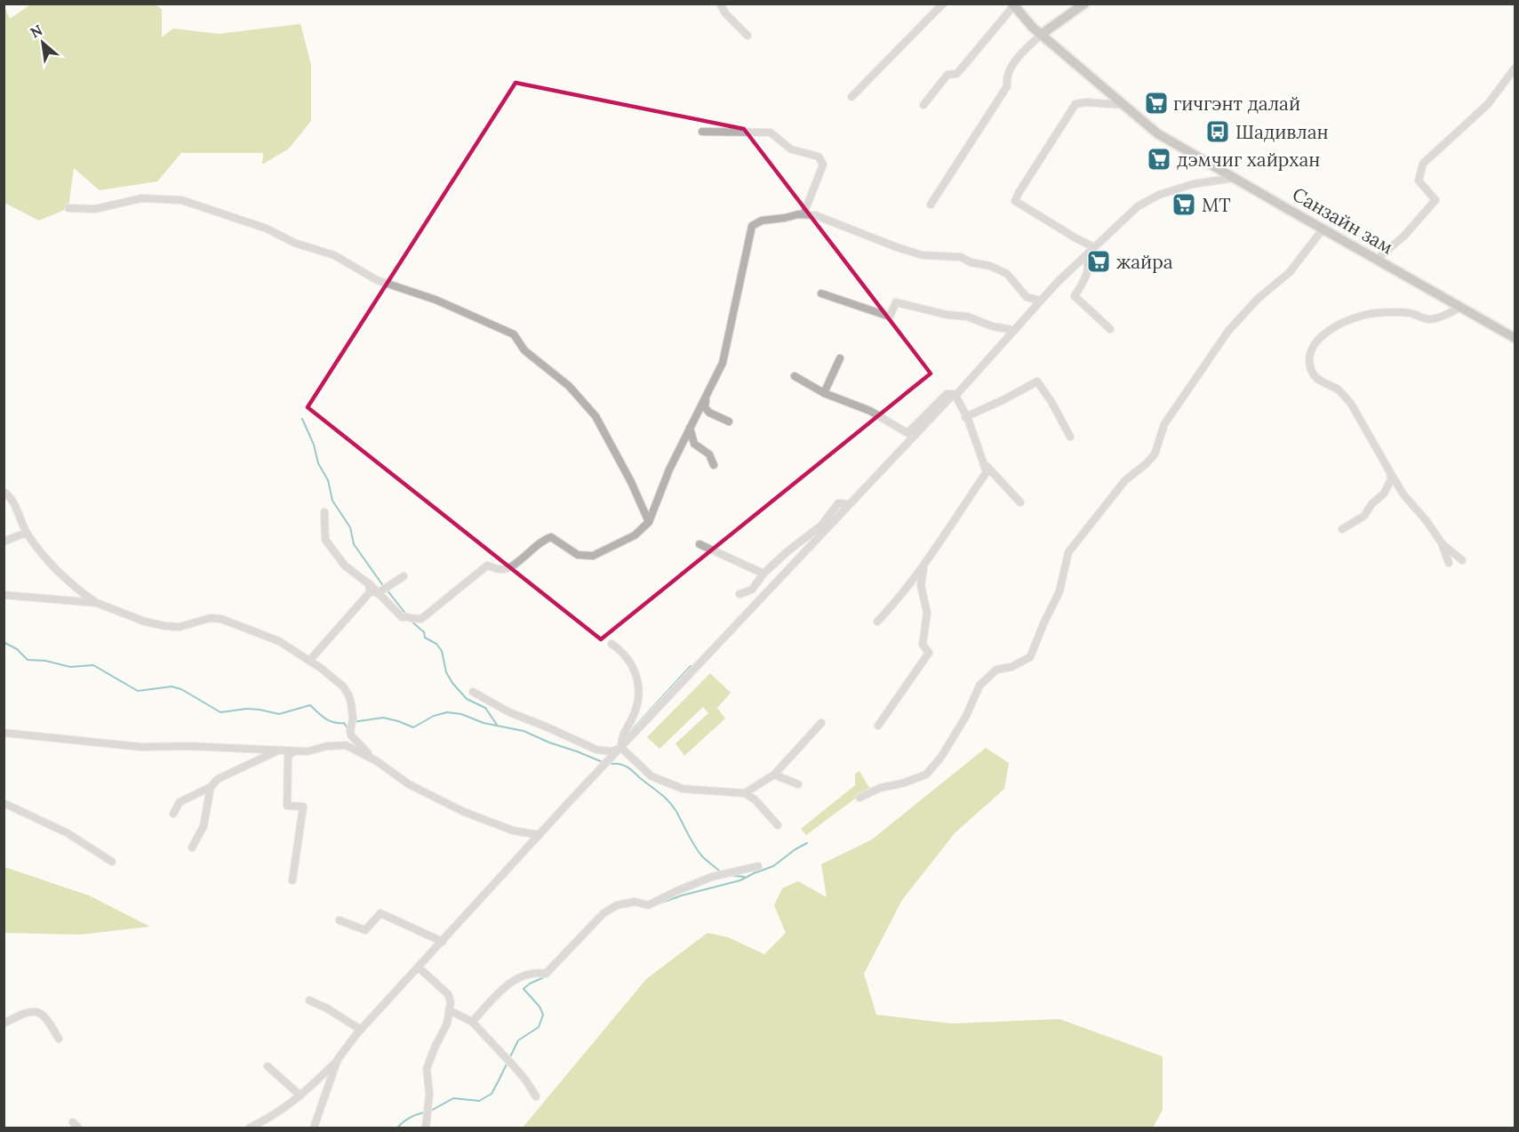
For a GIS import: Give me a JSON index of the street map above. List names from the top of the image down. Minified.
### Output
{"streets":{"main road":["Санзайн зам"]},"places":{"supermarket":["гичгэнт далай","дэмчиг хайрхан","MT","жайра"],"bus stop":["Шадивлан"]},"north":"top left"}
